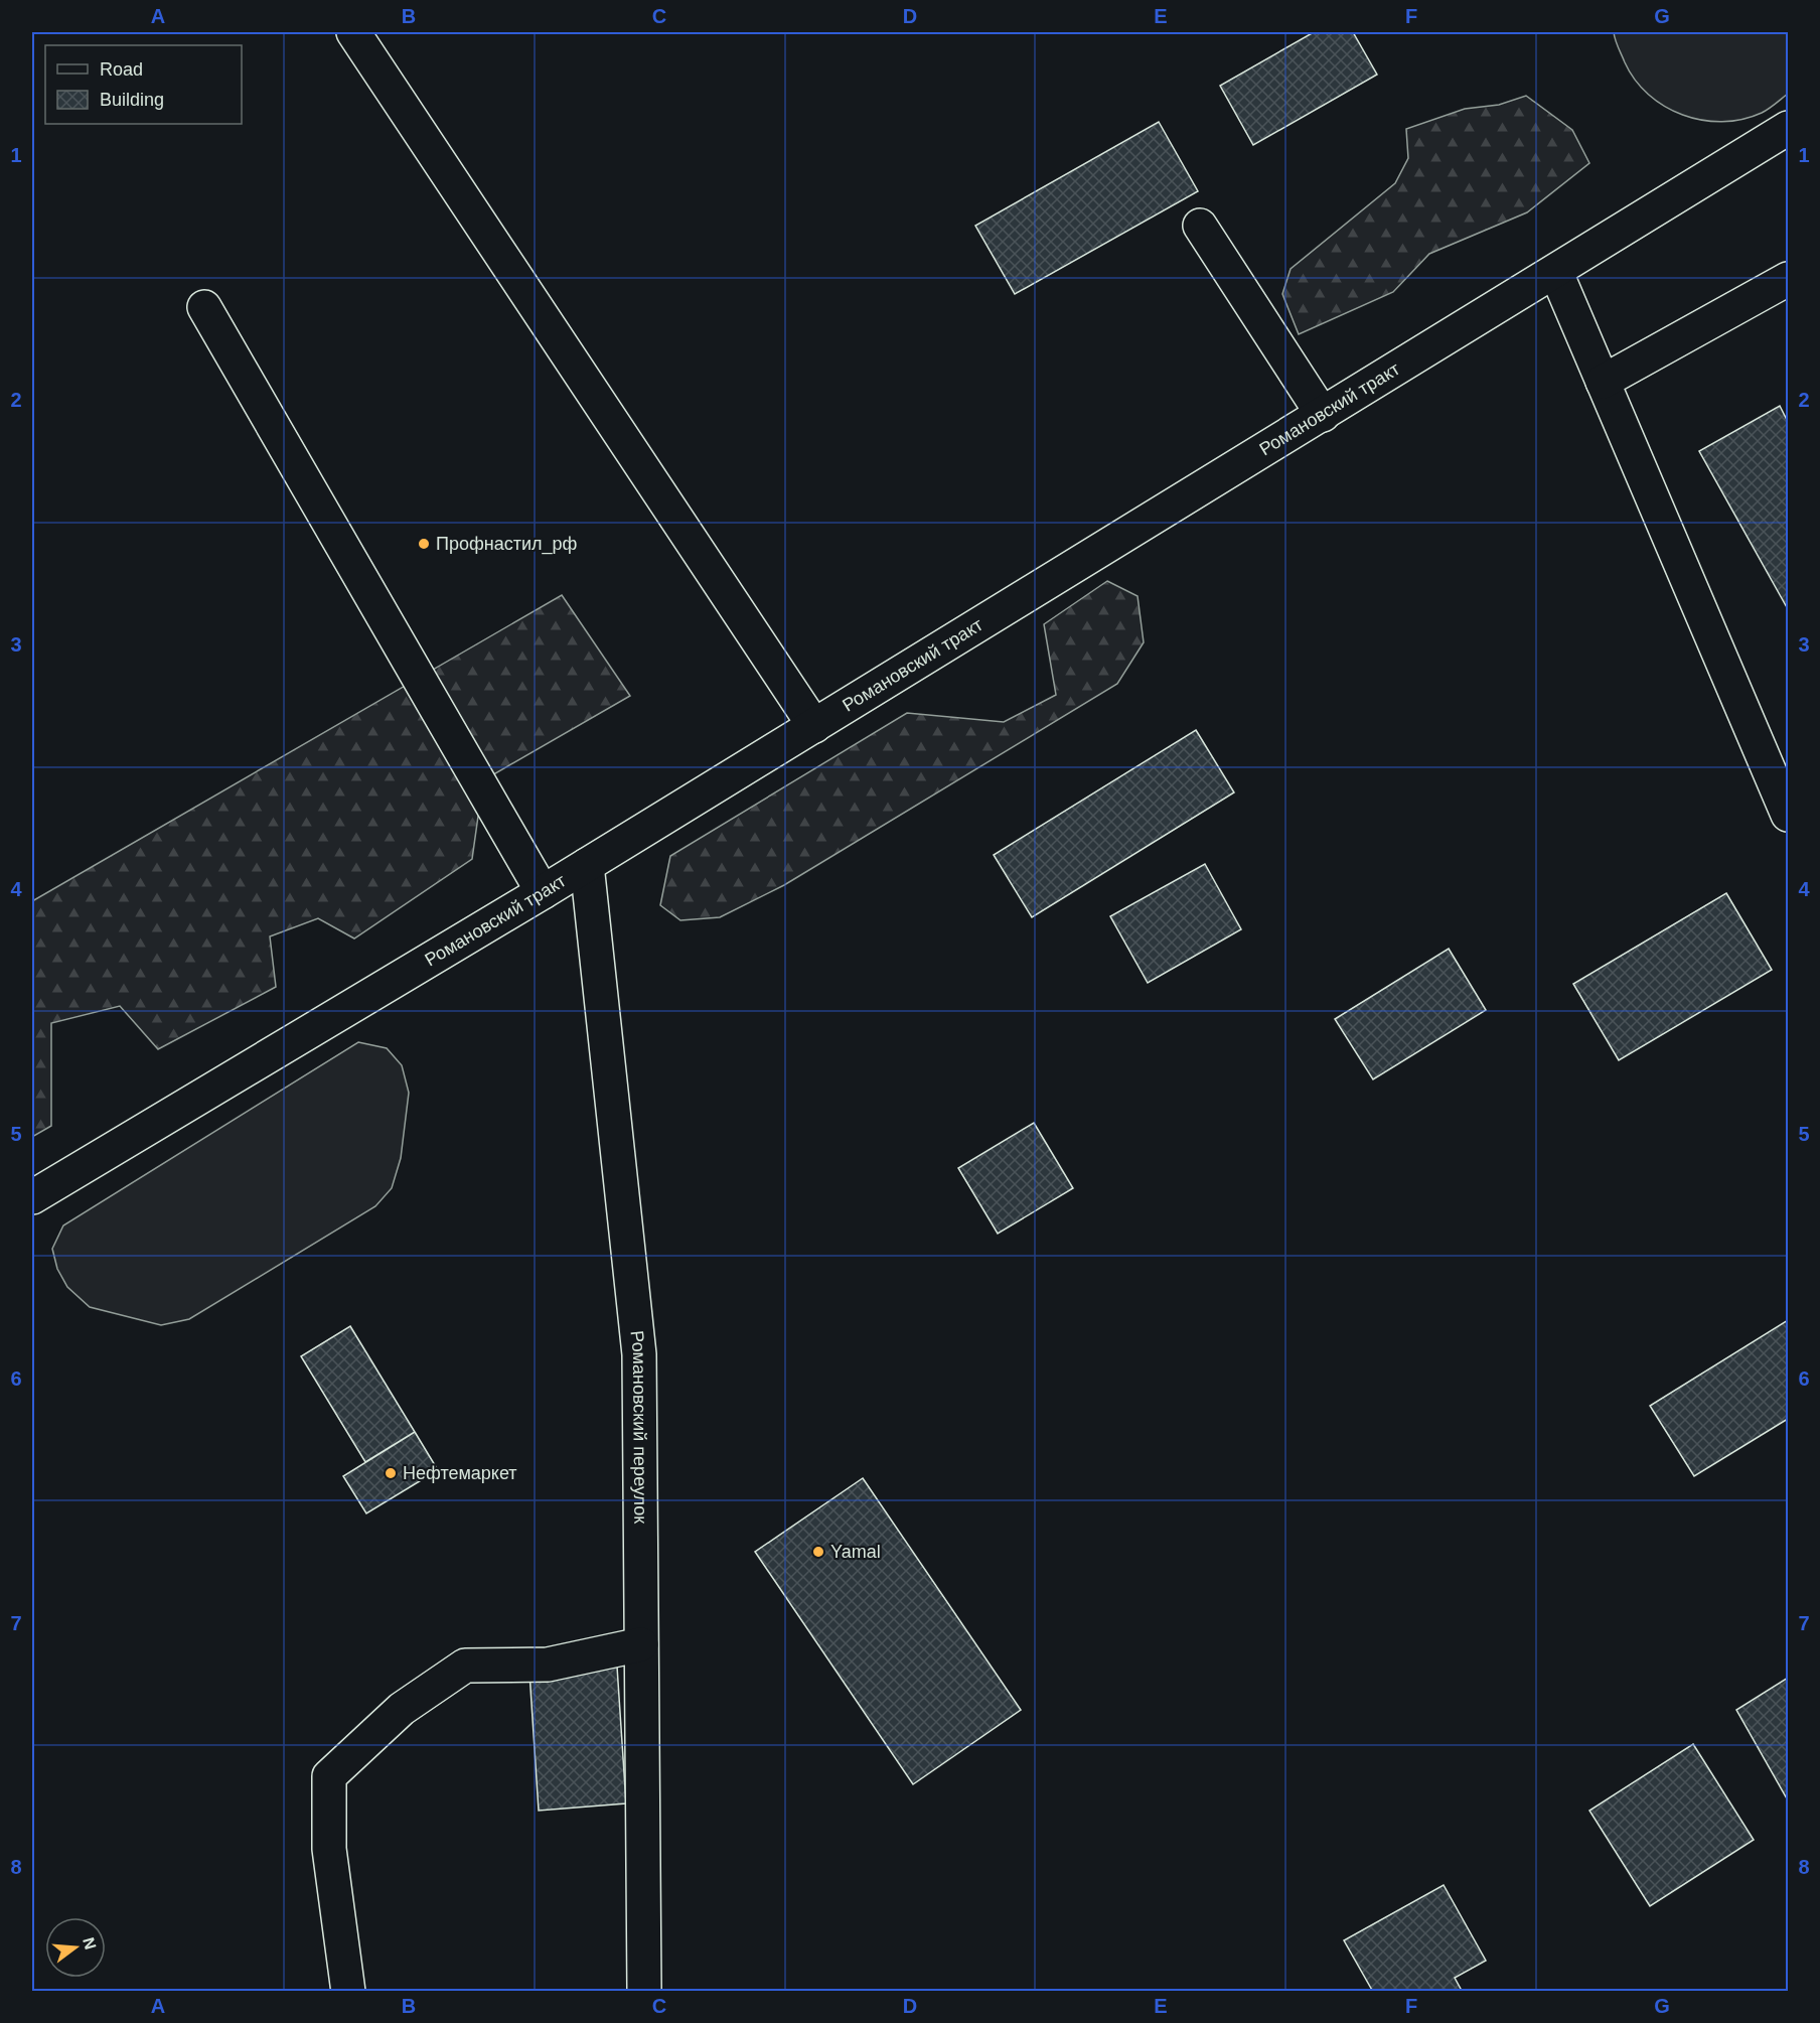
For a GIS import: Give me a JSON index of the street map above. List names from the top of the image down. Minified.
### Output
{"streets":{"main road":["Романовский тракт","Романовский переулок"]},"crossings":[["Романовский тракт","Романовский переулок"]],"places":["Профнастил_рф","Нефтемаркет","Yamal"],"legend":["Road","Building"],"north":"right","grid":{"columns":["A","B","C","D","E","F","G"],"rows":["1","2","3","4","5","6","7","8"]}}
